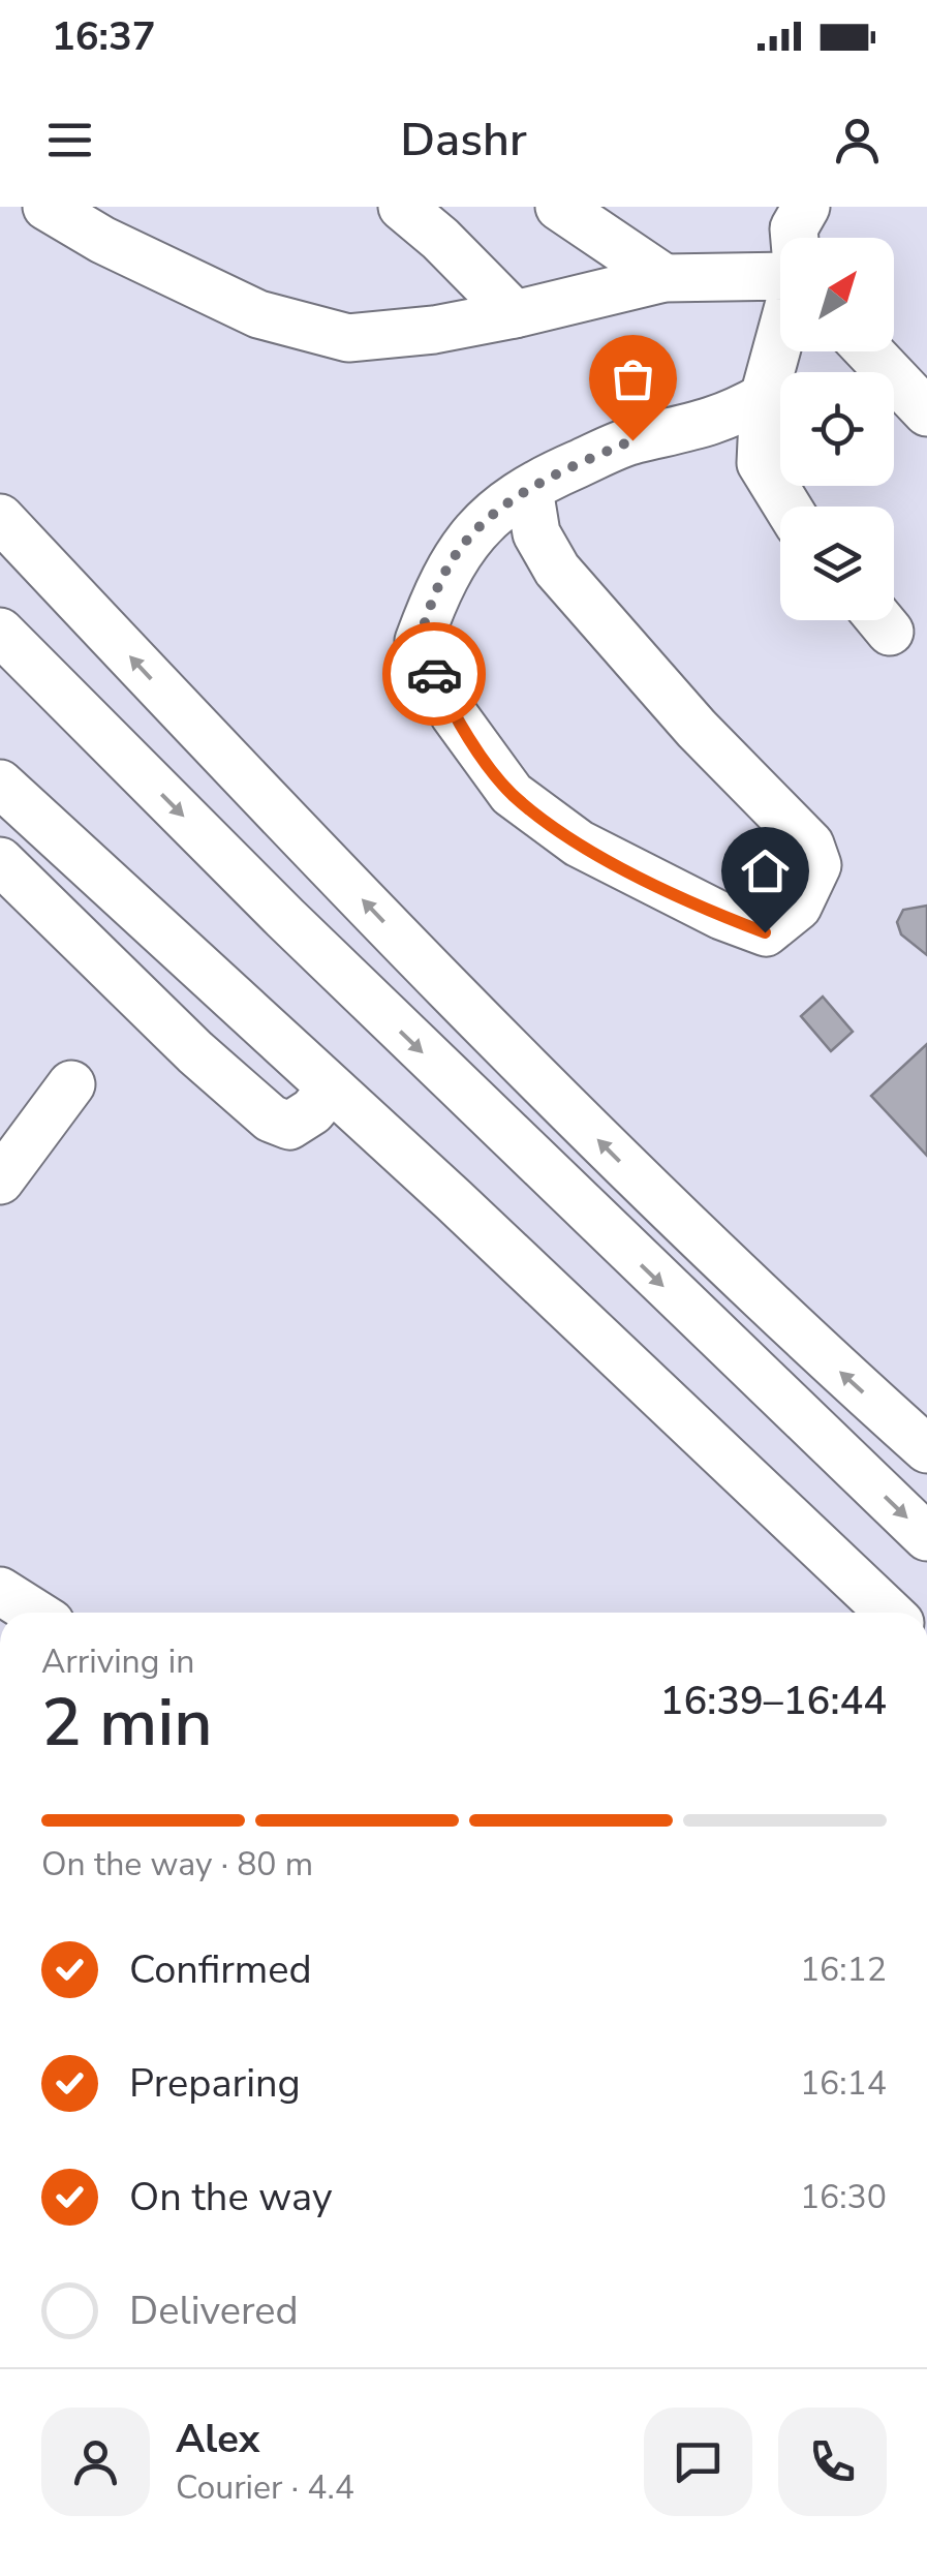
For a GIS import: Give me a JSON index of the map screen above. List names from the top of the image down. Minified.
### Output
{"north":"top right","page":{"status":"16:37","header":"Dashr","heading":["2 min","Arriving in","16:39–16:44"],"panel":["Alex","Courier · 4.4"],"bar":"On the way · 80 m","list":[["Confirmed","16:12"],["Preparing","16:14"],["On the way","16:30"],"Delivered"]}}
